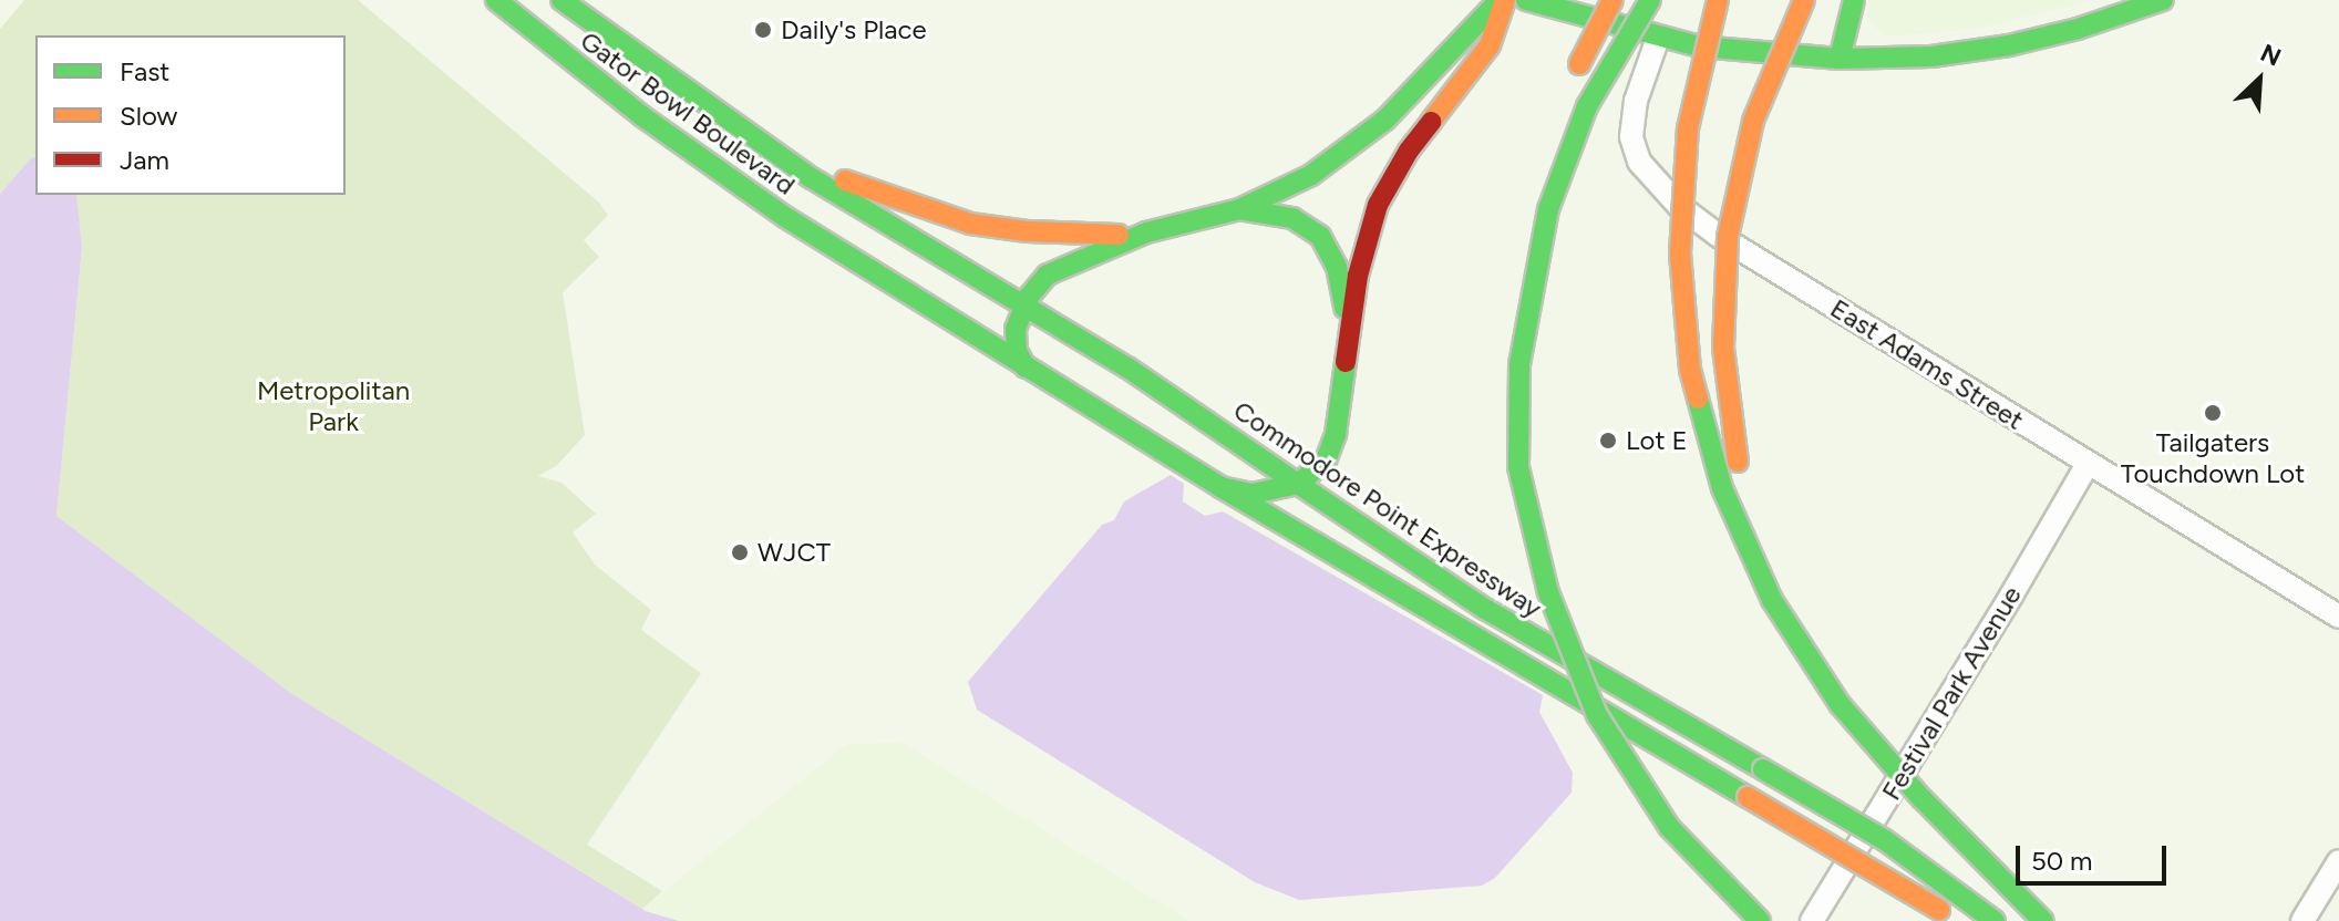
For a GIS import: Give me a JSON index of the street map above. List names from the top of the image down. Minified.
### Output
{"streets":{"main road":["Gator Bowl Boulevard","Commodore Point Expressway"],"street":["East Adams Street","Festival Park Avenue"]},"crossings":[["Gator Bowl Boulevard","Commodore Point Expressway"],["East Adams Street","Festival Park Avenue"]],"parks":["Metropolitan Park"],"places":["Daily's Place","Tailgaters Touchdown Lot","Lot E","WJCT"],"legend":["Fast","Slow","Jam"],"scale_bar":"50 m","north":"top right"}
